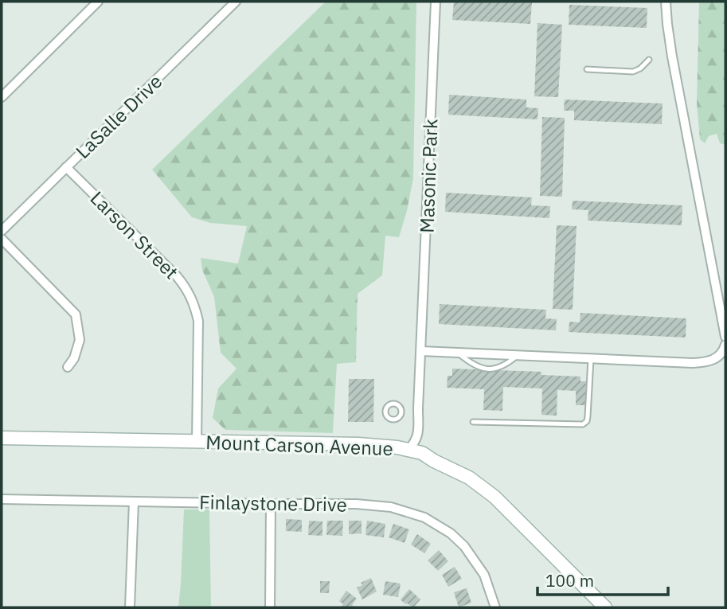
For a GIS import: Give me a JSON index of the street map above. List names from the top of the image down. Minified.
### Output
{"streets":{"main road":["Mount Carson Avenue"],"street":["LaSalle Drive","Masonic Park","Larson Street","Finlaystone Drive"]},"crossings":[["LaSalle Drive","Larson Street"],["Masonic Park","Mount Carson Avenue"],["Larson Street","Mount Carson Avenue"]],"scale_bar":"100 m"}
